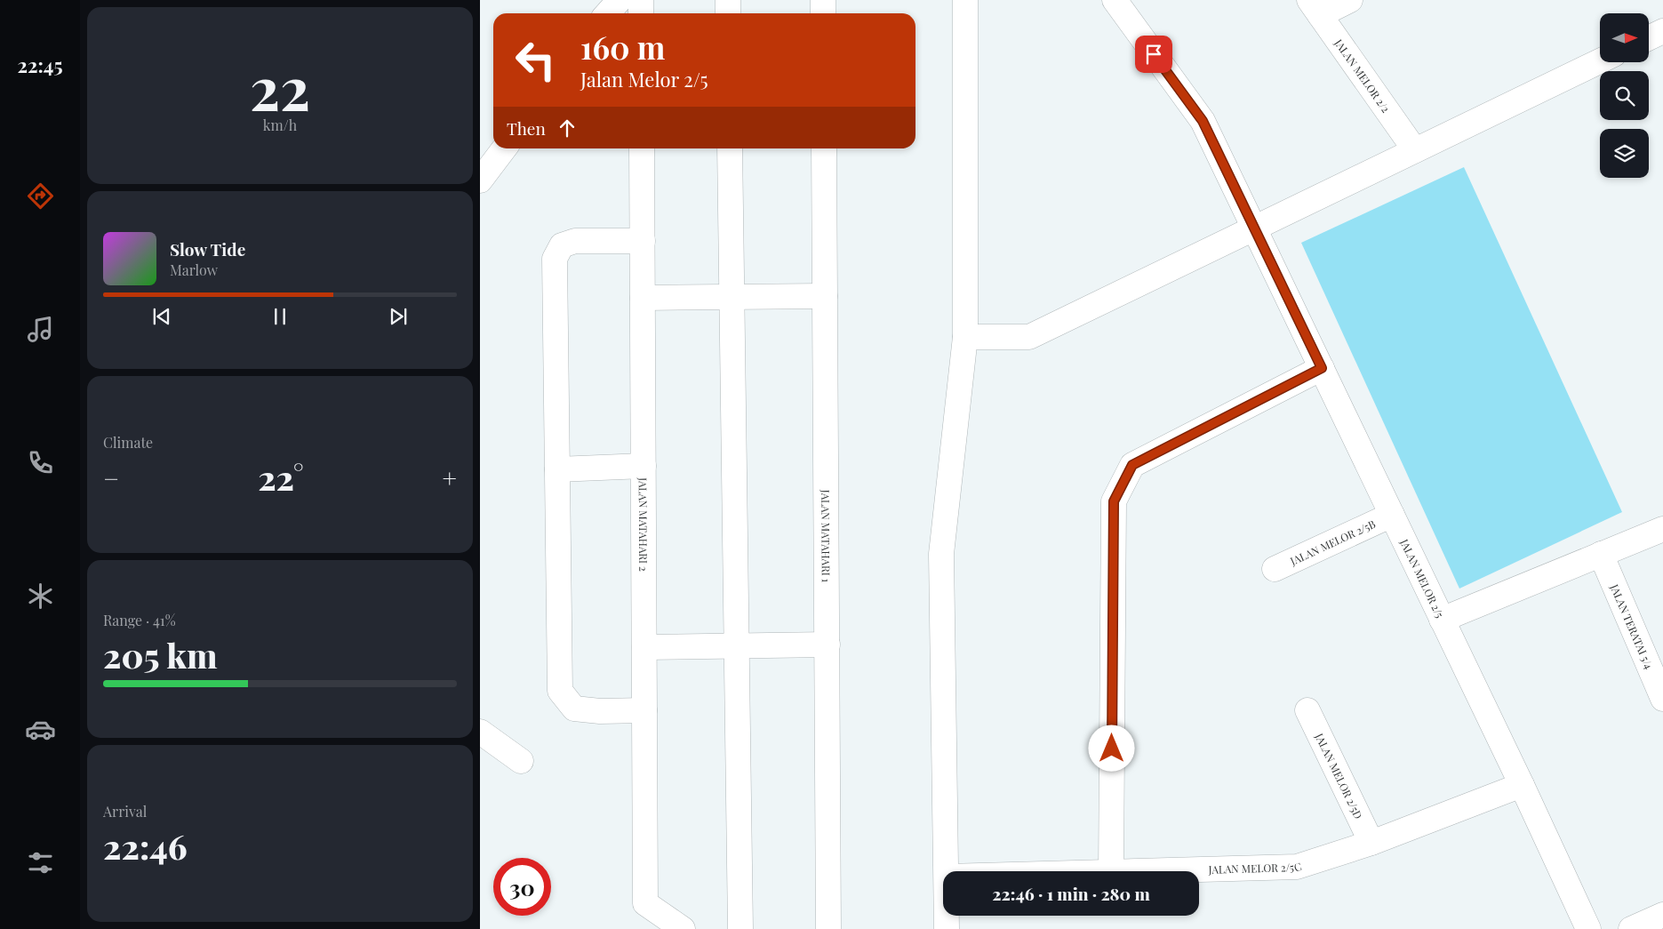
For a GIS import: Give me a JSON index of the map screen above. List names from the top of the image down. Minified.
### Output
{"streets":{"street":["JALAN MELOR 2/2","JALAN MATAHARI 2","JALAN MATAHARI 1","JALAN MELOR 2/5B","JALAN MELOR 2/5","JALAN TERATAI 5/4","JALAN MELOR 2/5D","JALAN MELOR 2/5C"]},"crossings":[["JALAN MELOR 2/5B","JALAN MELOR 2/5"],["JALAN MELOR 2/5","JALAN MELOR 2/5C"],["JALAN MELOR 2/5D","JALAN MELOR 2/5C"]],"north":"right","page":{"tabs":"22:45","tile":[["22","km/h"],"Climate",["Range · 41%","205 km"],["Arrival","22:46"]],"turn":["160 m","Jalan Melor 2/5"],"then":"Then","song":["Slow Tide","Marlow"],"heat":["−","22°","+"],"limit":"30","trip":"22:46 · 1 min · 280 m"}}
